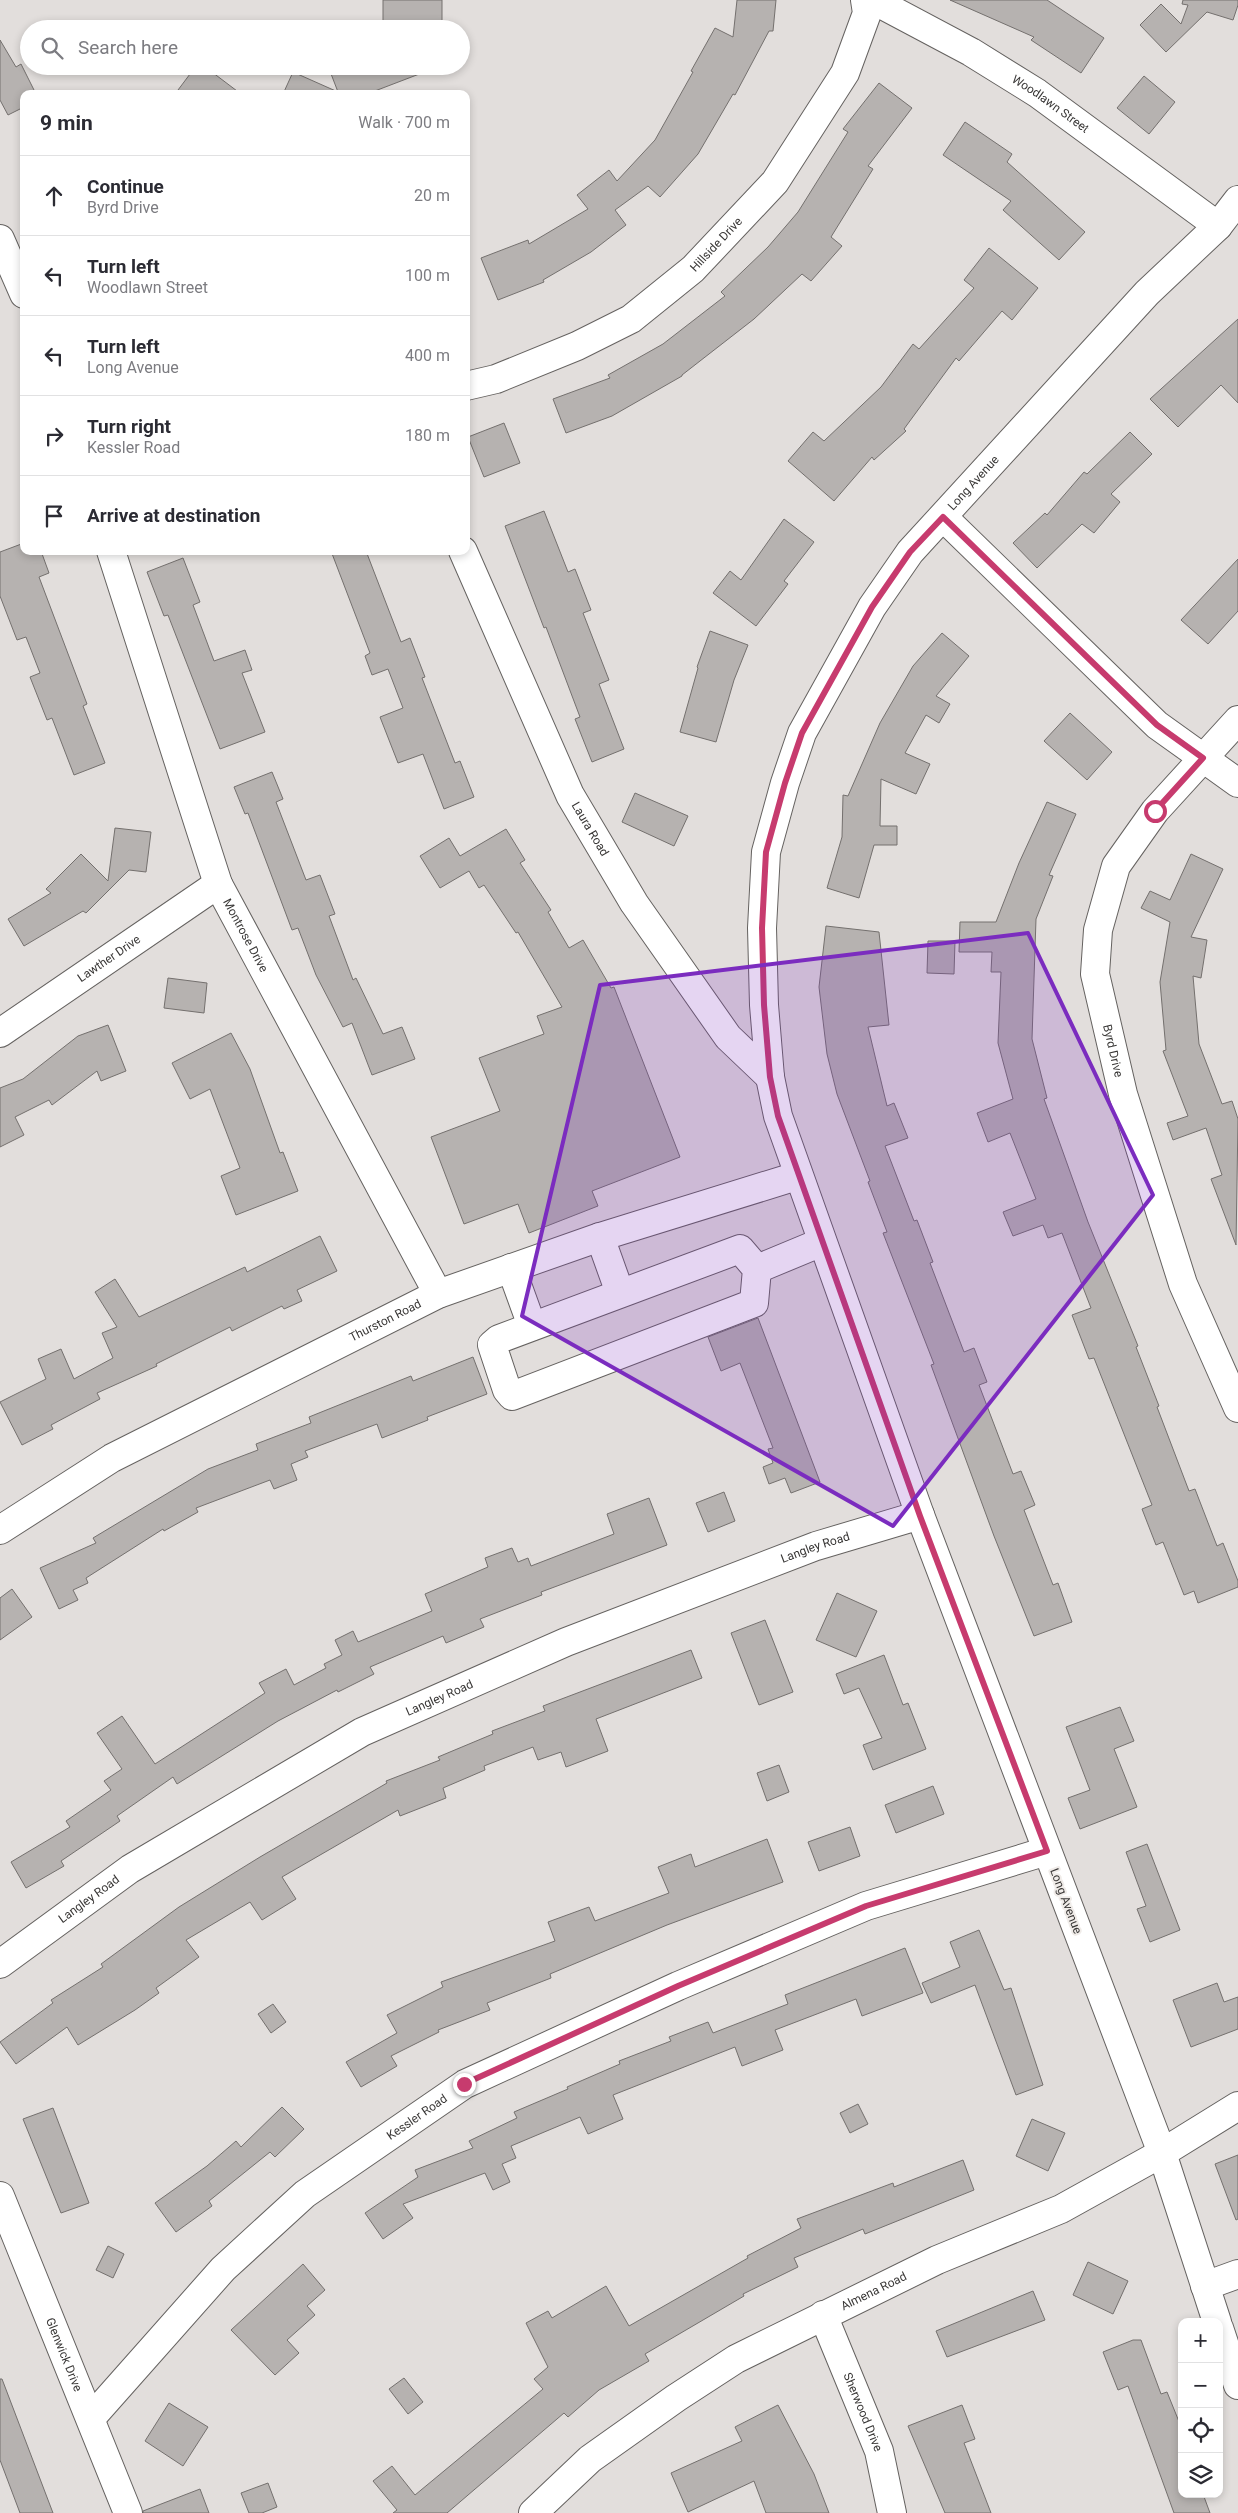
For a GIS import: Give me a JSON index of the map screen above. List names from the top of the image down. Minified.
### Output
{"streets":{"street":["Woodlawn Street","Hillside Drive","Long Avenue","Laura Road","Montrose Drive","Lawther Drive","Byrd Drive","Thurston Road","Langley Road","Kessler Road","Almena Road","Glenwick Drive","Sherwood Drive"]},"crossings":[["Woodlawn Street","Long Avenue"],["Long Avenue","Laura Road"],["Long Avenue","Thurston Road"],["Long Avenue","Langley Road"],["Long Avenue","Kessler Road"],["Long Avenue","Almena Road"],["Montrose Drive","Lawther Drive"],["Montrose Drive","Thurston Road"],["Kessler Road","Glenwick Drive"],["Almena Road","Sherwood Drive"]],"page":{"search":"Search here","heading":["9 min","Walk · 700 m"],"list":[["Continue","Byrd Drive","20 m"],["Turn left","Woodlawn Street","100 m"],["Turn left","Long Avenue","400 m"],["Turn right","Kessler Road","180 m"],"Arrive at destination"],"map_buttons":["+","−"]}}
